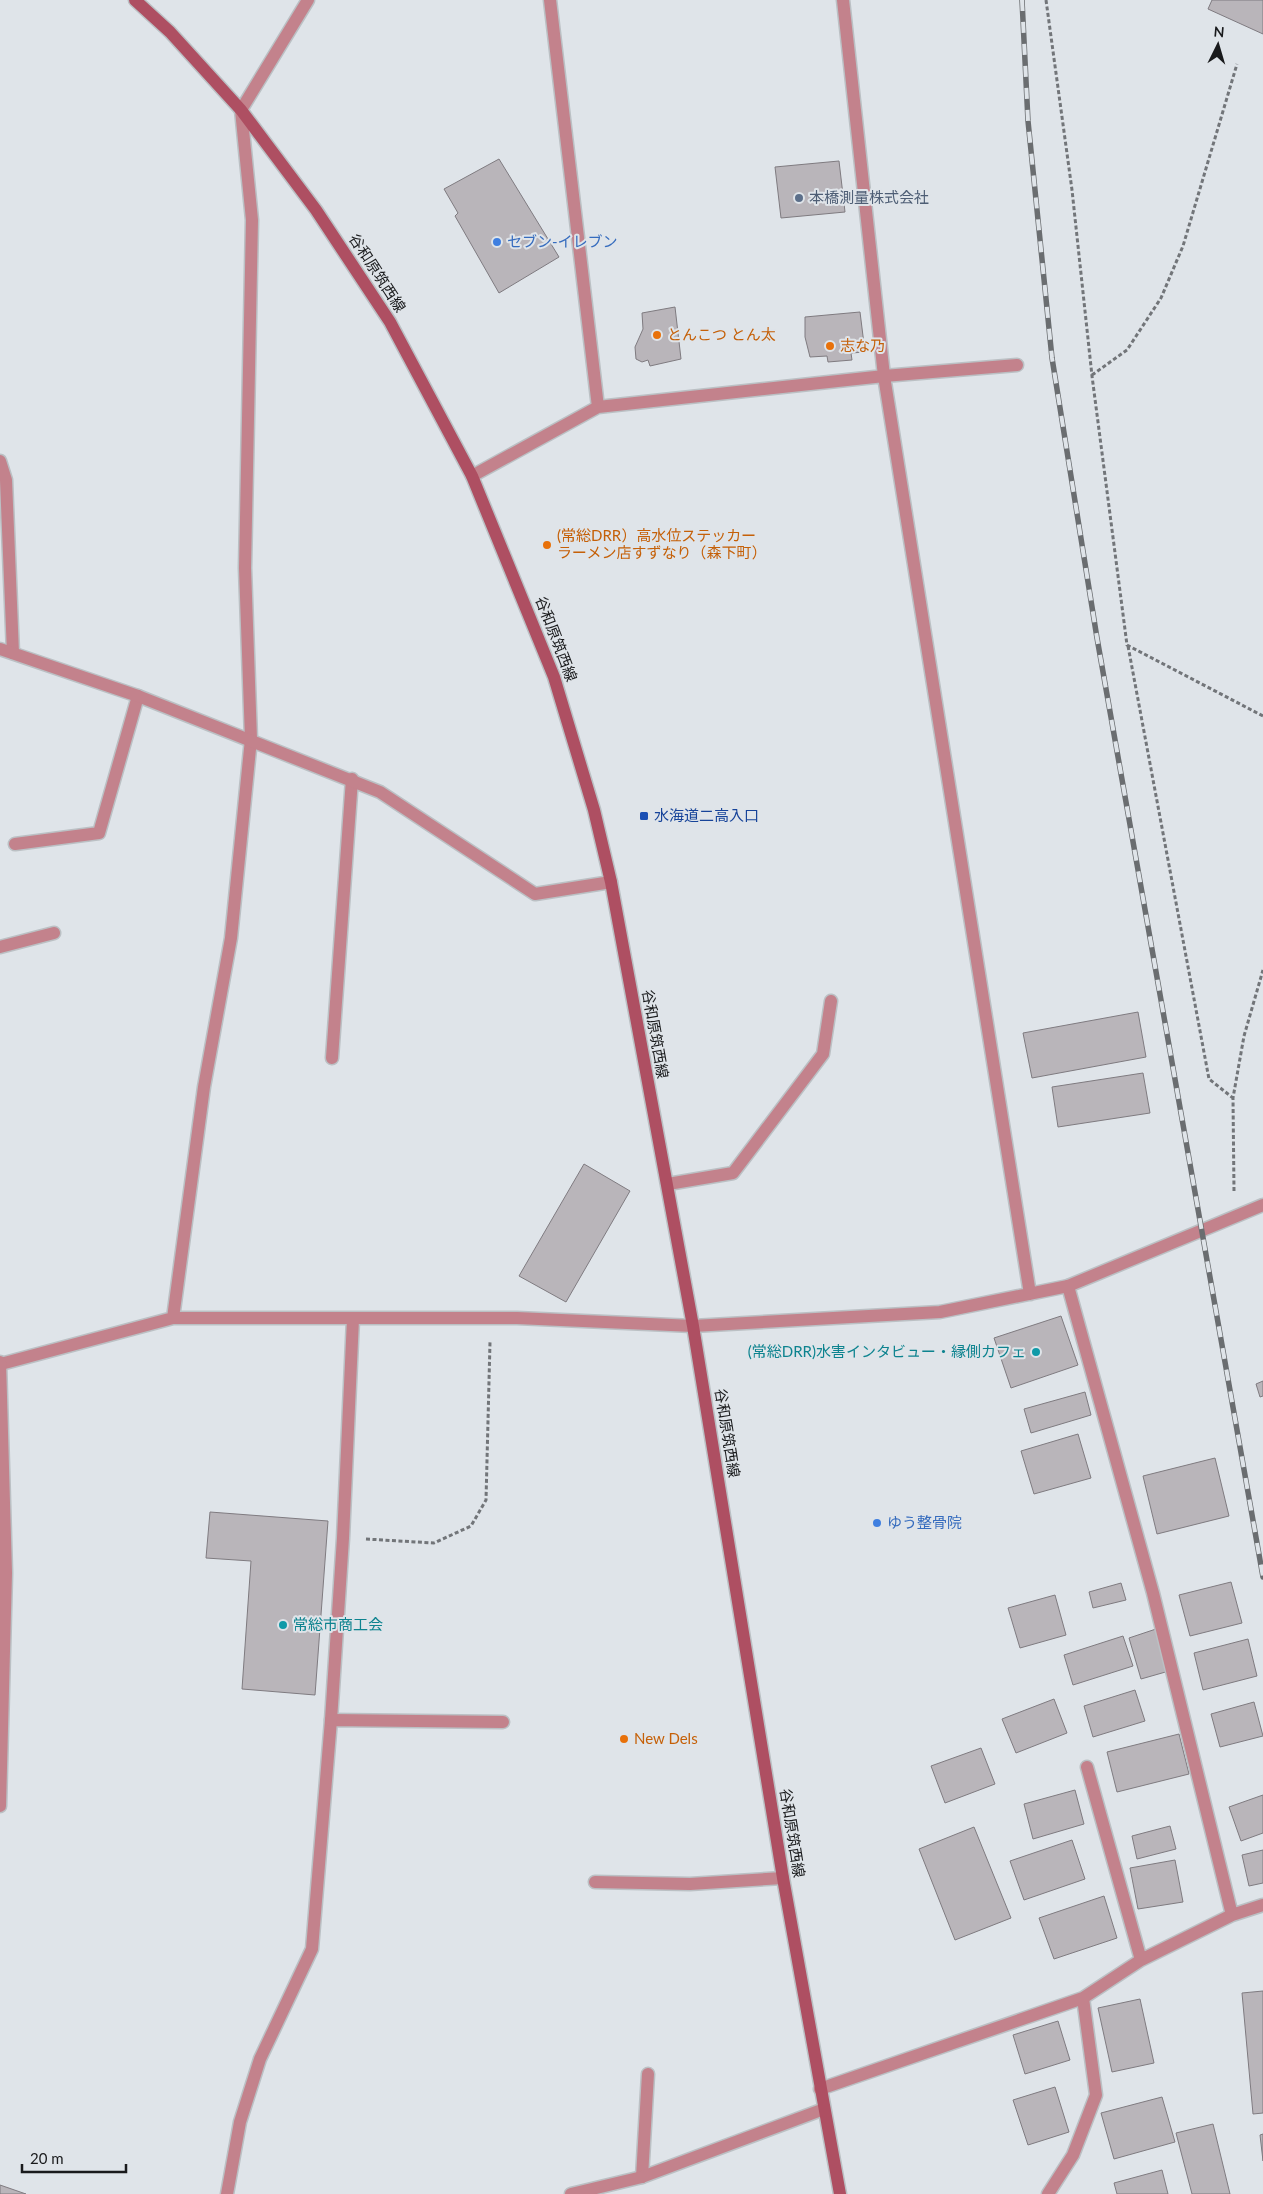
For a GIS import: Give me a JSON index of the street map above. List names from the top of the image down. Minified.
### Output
{"streets":{"main road":["谷和原筑西線"]},"places":{"other":["本橋測量株式会社","セブン-イレブン","とんこつ とん太","志な乃","(常総DRR）高水位ステッカー ラーメン店すずなり（森下町）","(常総DRR)水害インタビュー・縁側カフェ","ゆう整骨院","常総市商工会","New Dels"],"transit":["水海道二高入口"]},"scale_bar":"20 m","north":"top"}
